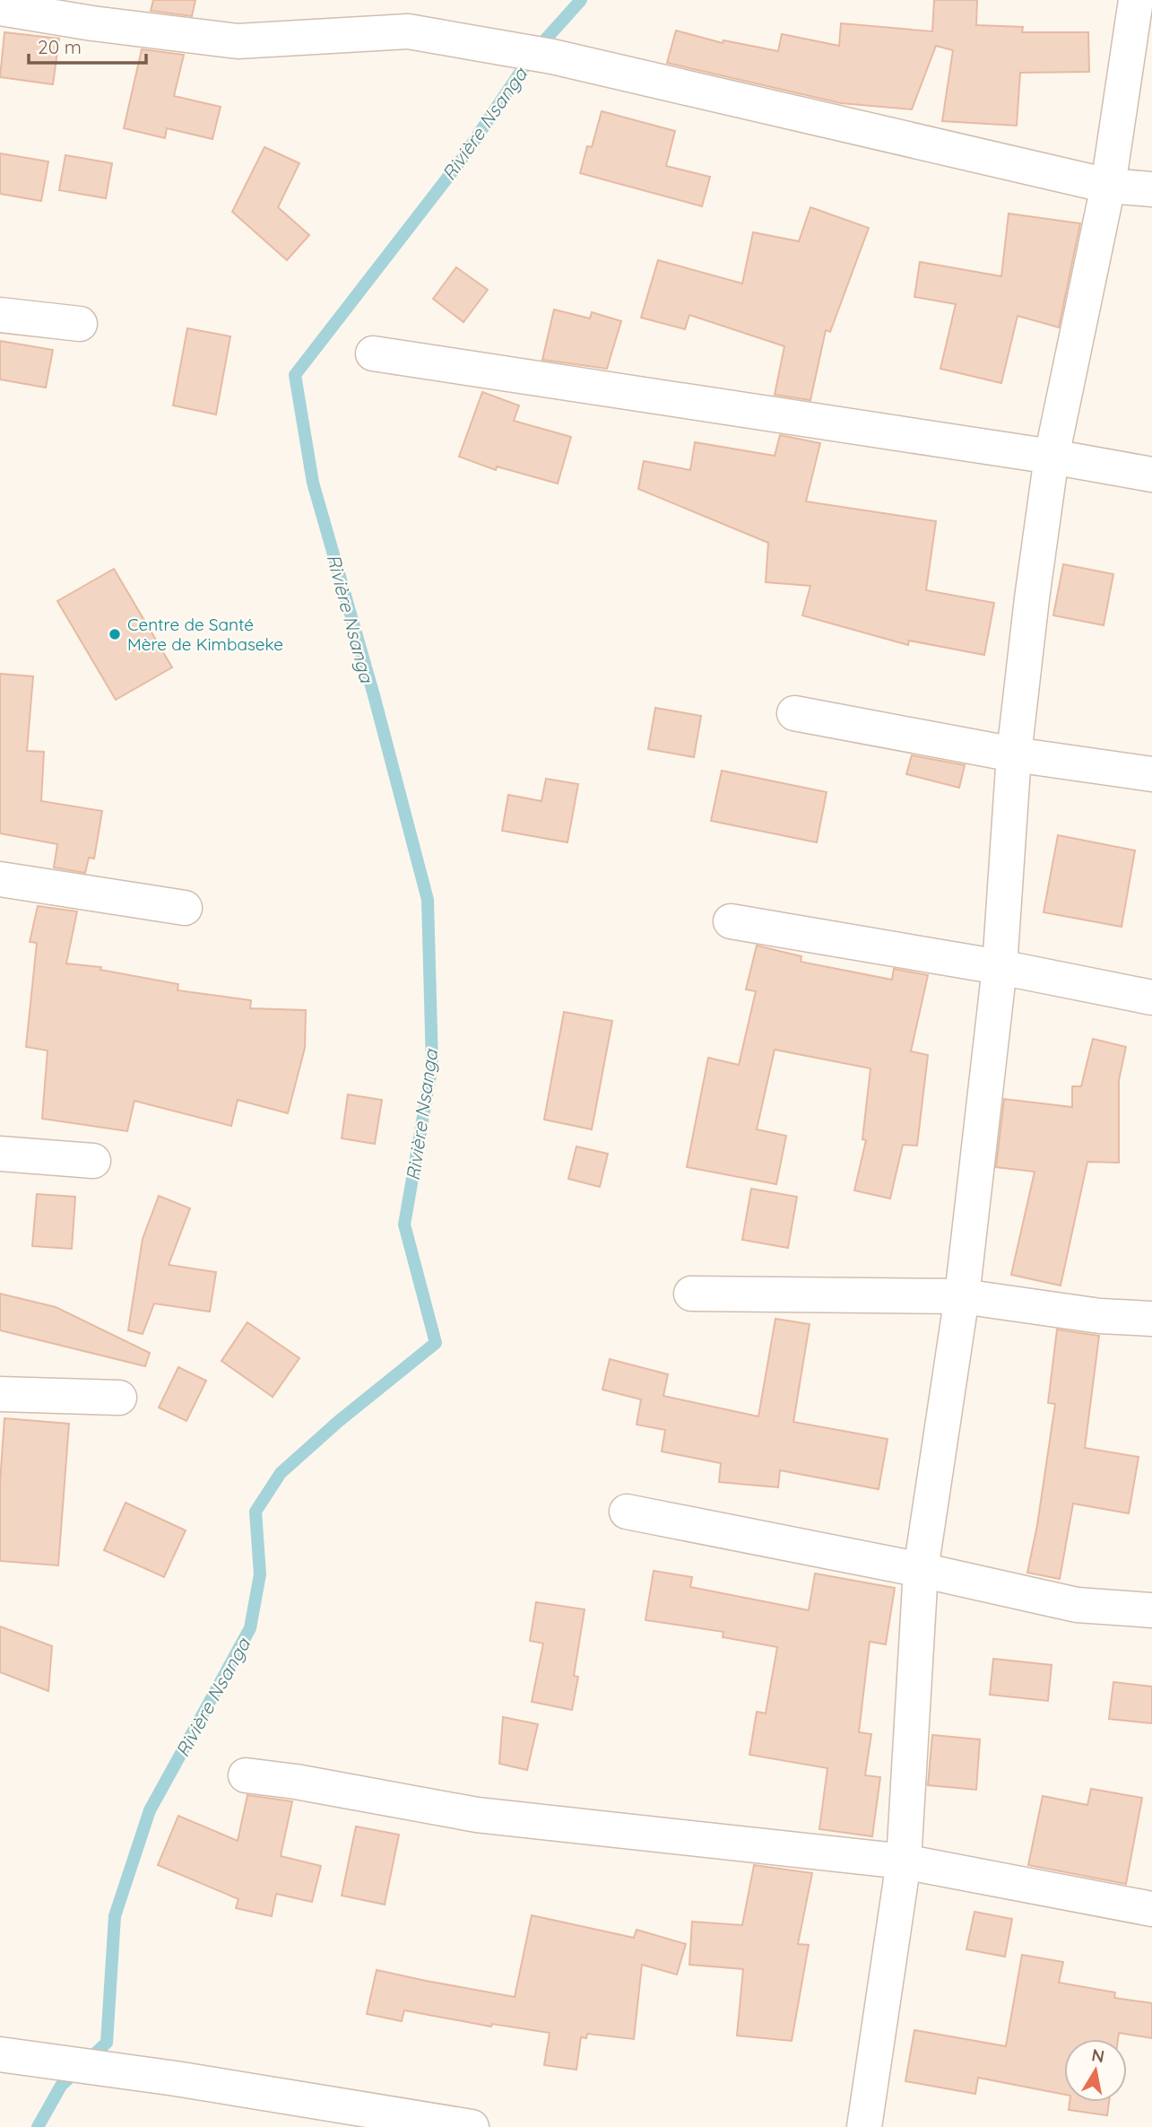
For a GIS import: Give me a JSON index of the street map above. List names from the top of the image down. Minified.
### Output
{"water":["Rivière Nsanga"],"places":["Centre de Santé Mère de Kimbaseke"],"scale_bar":"20 m","north":"top"}
